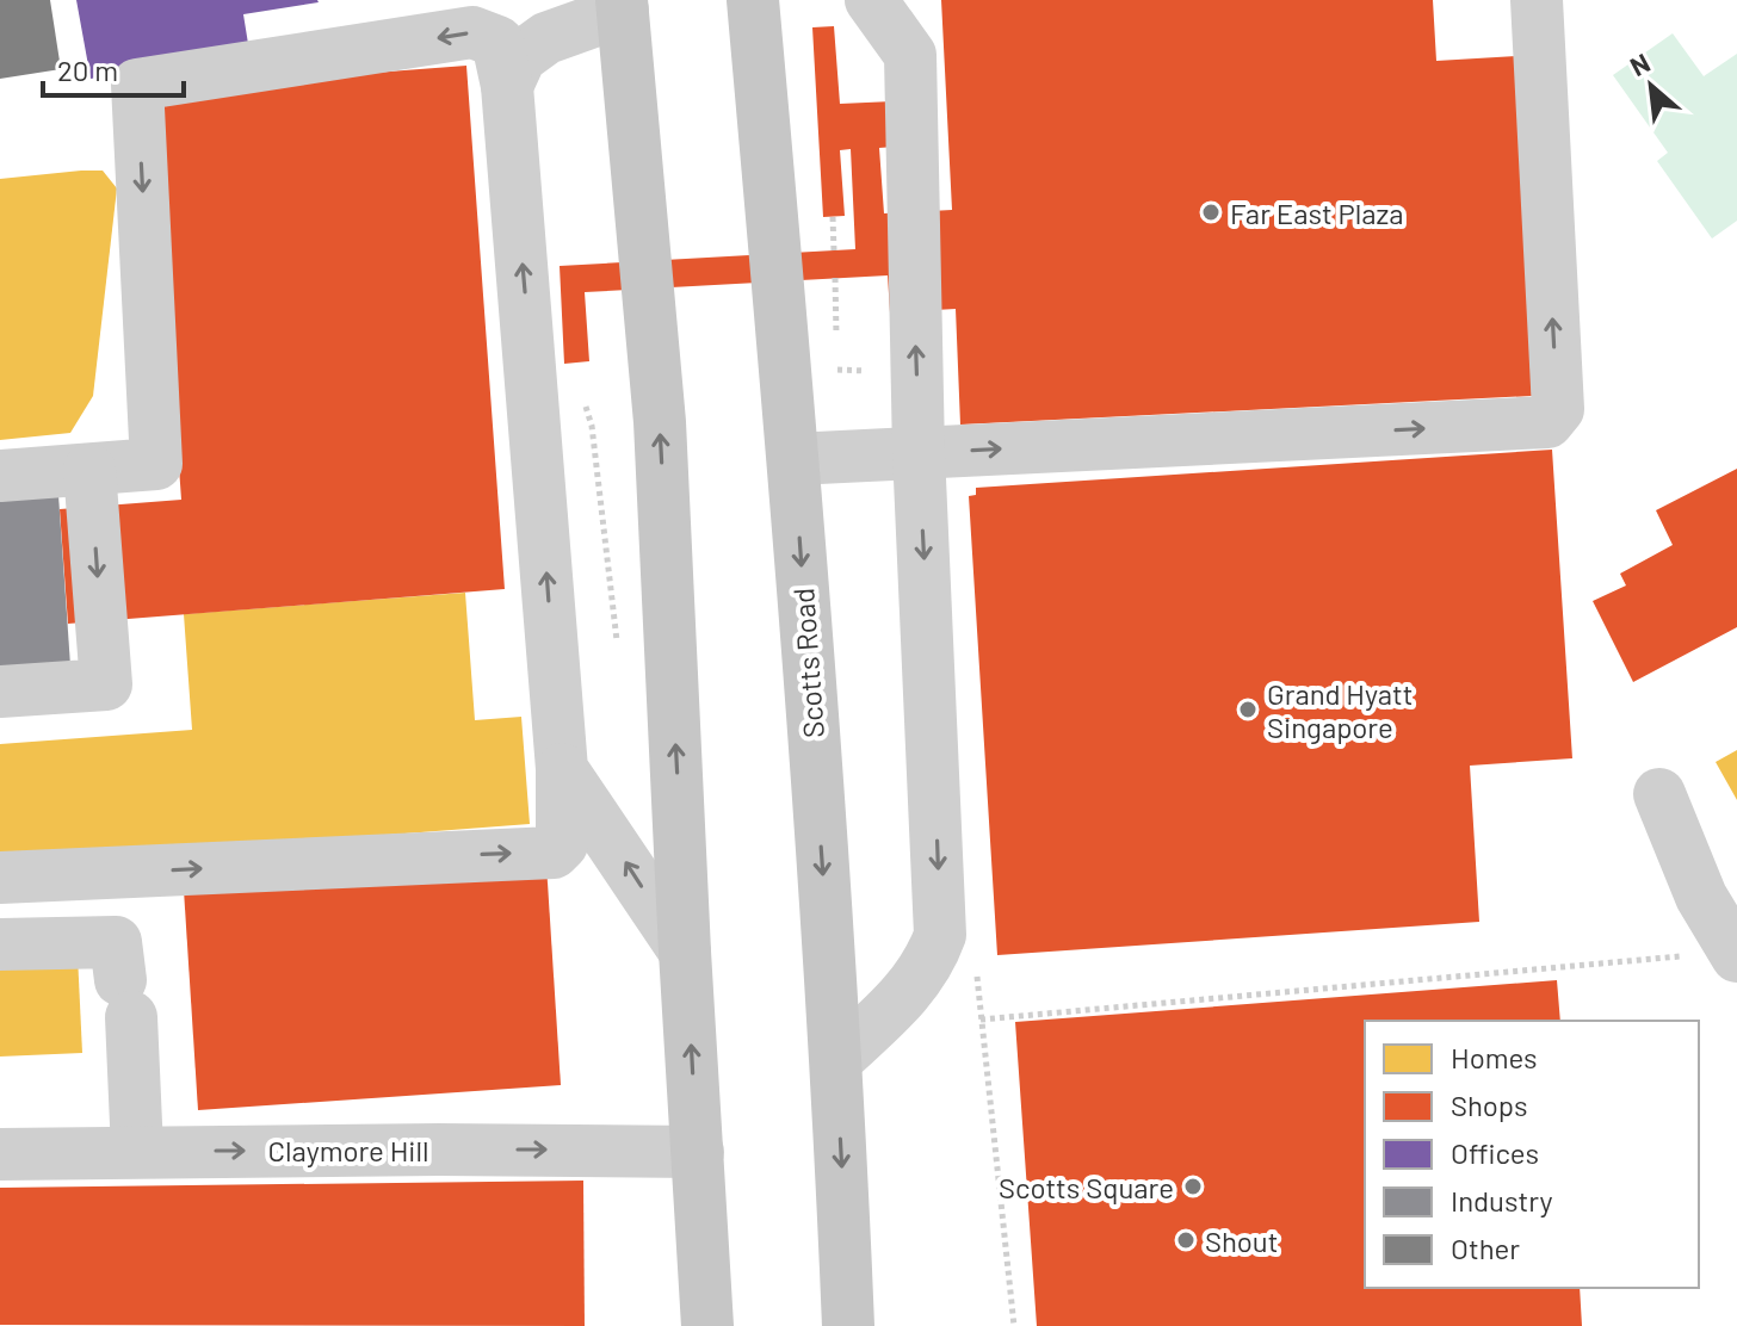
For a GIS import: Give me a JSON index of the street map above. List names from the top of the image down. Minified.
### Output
{"streets":{"main road":["Scotts Road"],"street":["Claymore Hill"]},"one_way":["Claymore Hill"],"places":["Far East Plaza","Grand Hyatt Singapore","Scotts Square","Shout"],"legend":["Homes","Shops","Offices","Industry","Other"],"scale_bar":"20 m","north":"top left"}
